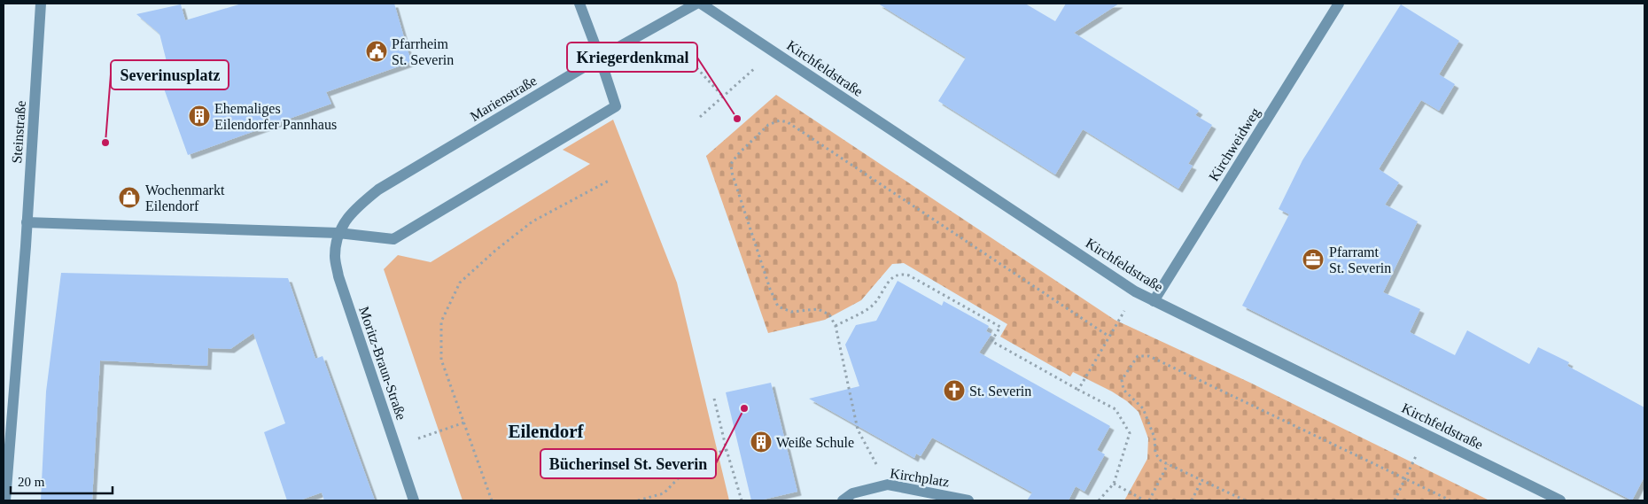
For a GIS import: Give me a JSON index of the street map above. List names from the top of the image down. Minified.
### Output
{"streets":{"street":["Kirchfeldstraße","Marienstraße","Steinstraße","Kirchweidweg","Moritz-Braun-Straße","Kirchplatz"]},"crossings":[["Kirchfeldstraße","Kirchweidweg"],["Marienstraße","Moritz-Braun-Straße"]],"districts":["Eilendorf"],"places":{"public building":["Pfarrheim St. Severin"],"building":["Ehemaliges Eilendorfer Pannhaus","Weiße Schule"],"other":["Kriegerdenkmal","Severinusplatz","Bücherinsel St. Severin"],"shop":["Wochenmarkt Eilendorf"],"office":["Pfarramt St. Severin"],"church":["St. Severin"]},"scale_bar":"20 m"}
